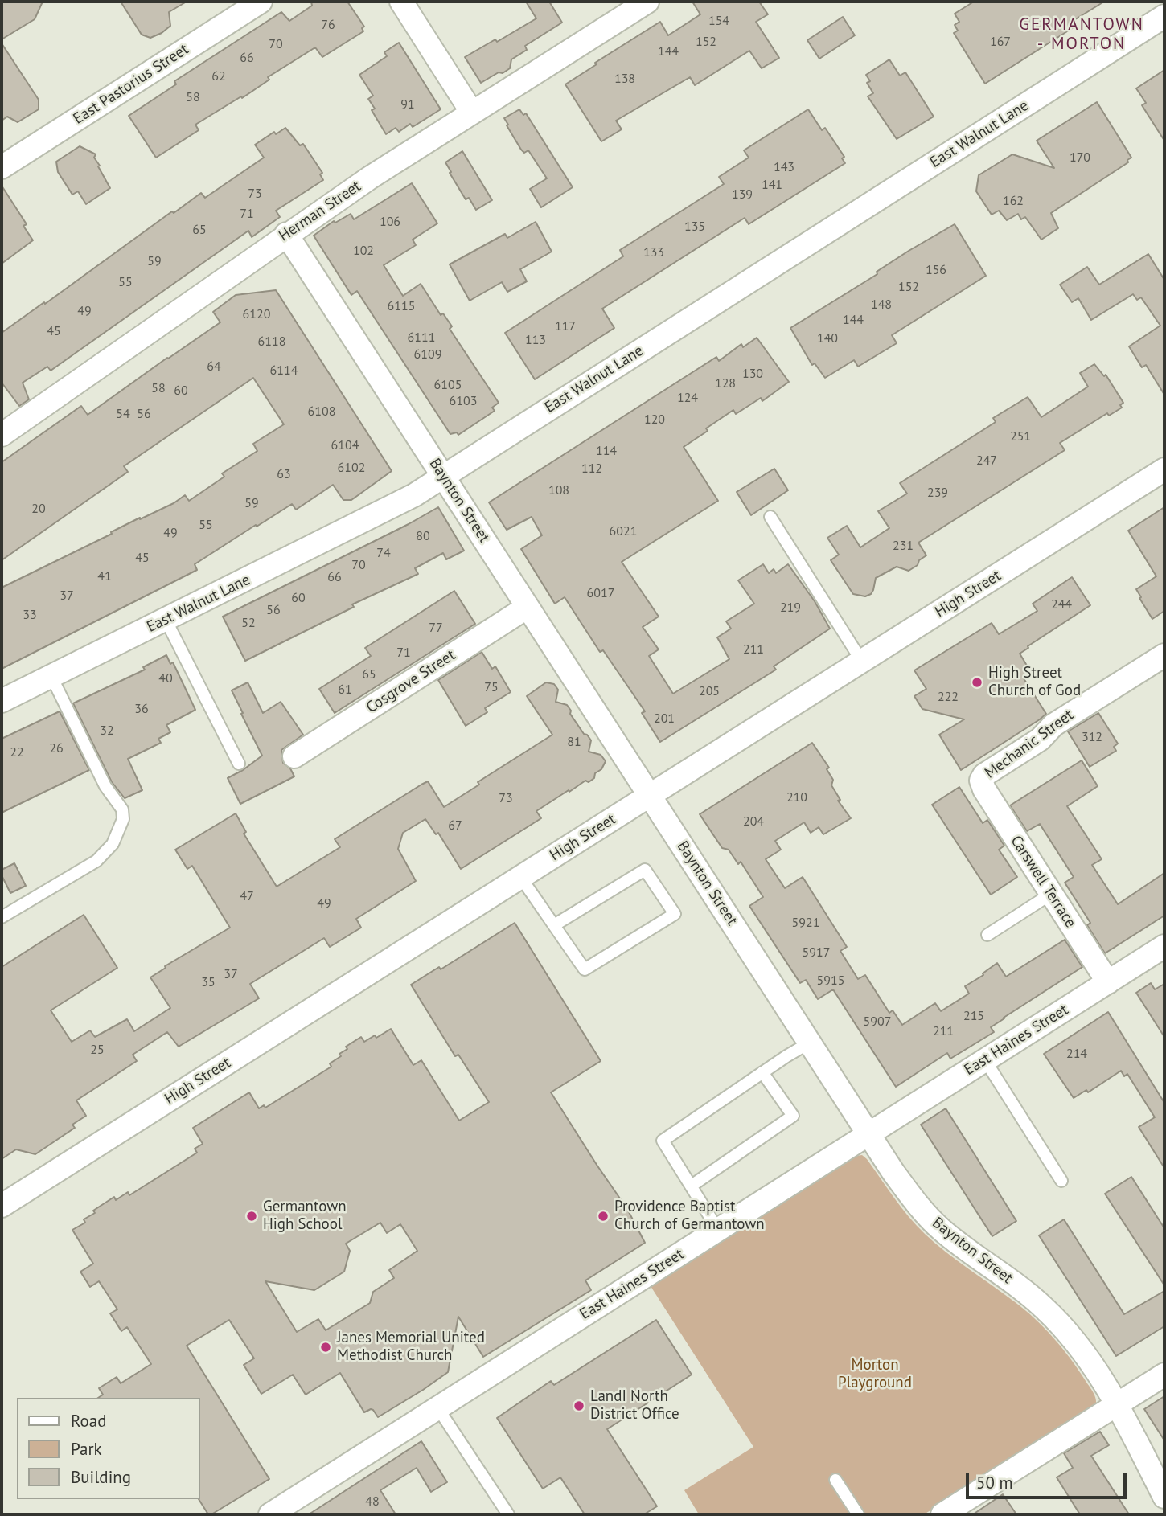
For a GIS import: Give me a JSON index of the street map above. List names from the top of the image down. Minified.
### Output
{"streets":{"street":["East Pastorius Street","East Walnut Lane","Herman Street","Baynton Street","High Street","Cosgrove Street","Mechanic Street","Carswell Terrace","East Haines Street"]},"crossings":[["East Walnut Lane","Baynton Street"],["Herman Street","Baynton Street"],["Baynton Street","High Street"],["Baynton Street","Cosgrove Street"],["Baynton Street","East Haines Street"],["Mechanic Street","Carswell Terrace"],["Carswell Terrace","East Haines Street"]],"districts":["GERMANTOWN - MORTON"],"parks":["Morton Playground"],"places":["High Street Church of God","Germantown High School","Providence Baptist Church of Germantown","Janes Memorial United Methodist Church","LandI North District Office"],"house_numbers":["154","76","152","167","70","144","66","62","138","58","91","170","143","141","73","139","162","71","106","135","65","102","133","59","156","55","152","148","6115","49","6120","144","117","45","6111","140","113","6118","6109","64","6114","130","128","6105","58","60","124","6103","6108","54","56","120","251","6104","114","247","6102","112","63","108","239","59","20","55","6021","49","80","231","74","45","70","41","66","6017","37","60","244","219","56","33","52","77","211","71","65","40","75","61","205","222","36","201","32","312","81","26","22","210","73","204","67","47","49","5921","5917","37","5915","35","215","5907","211","25","214","48"],"legend":["Road","Park","Building"],"scale_bar":"50 m"}
